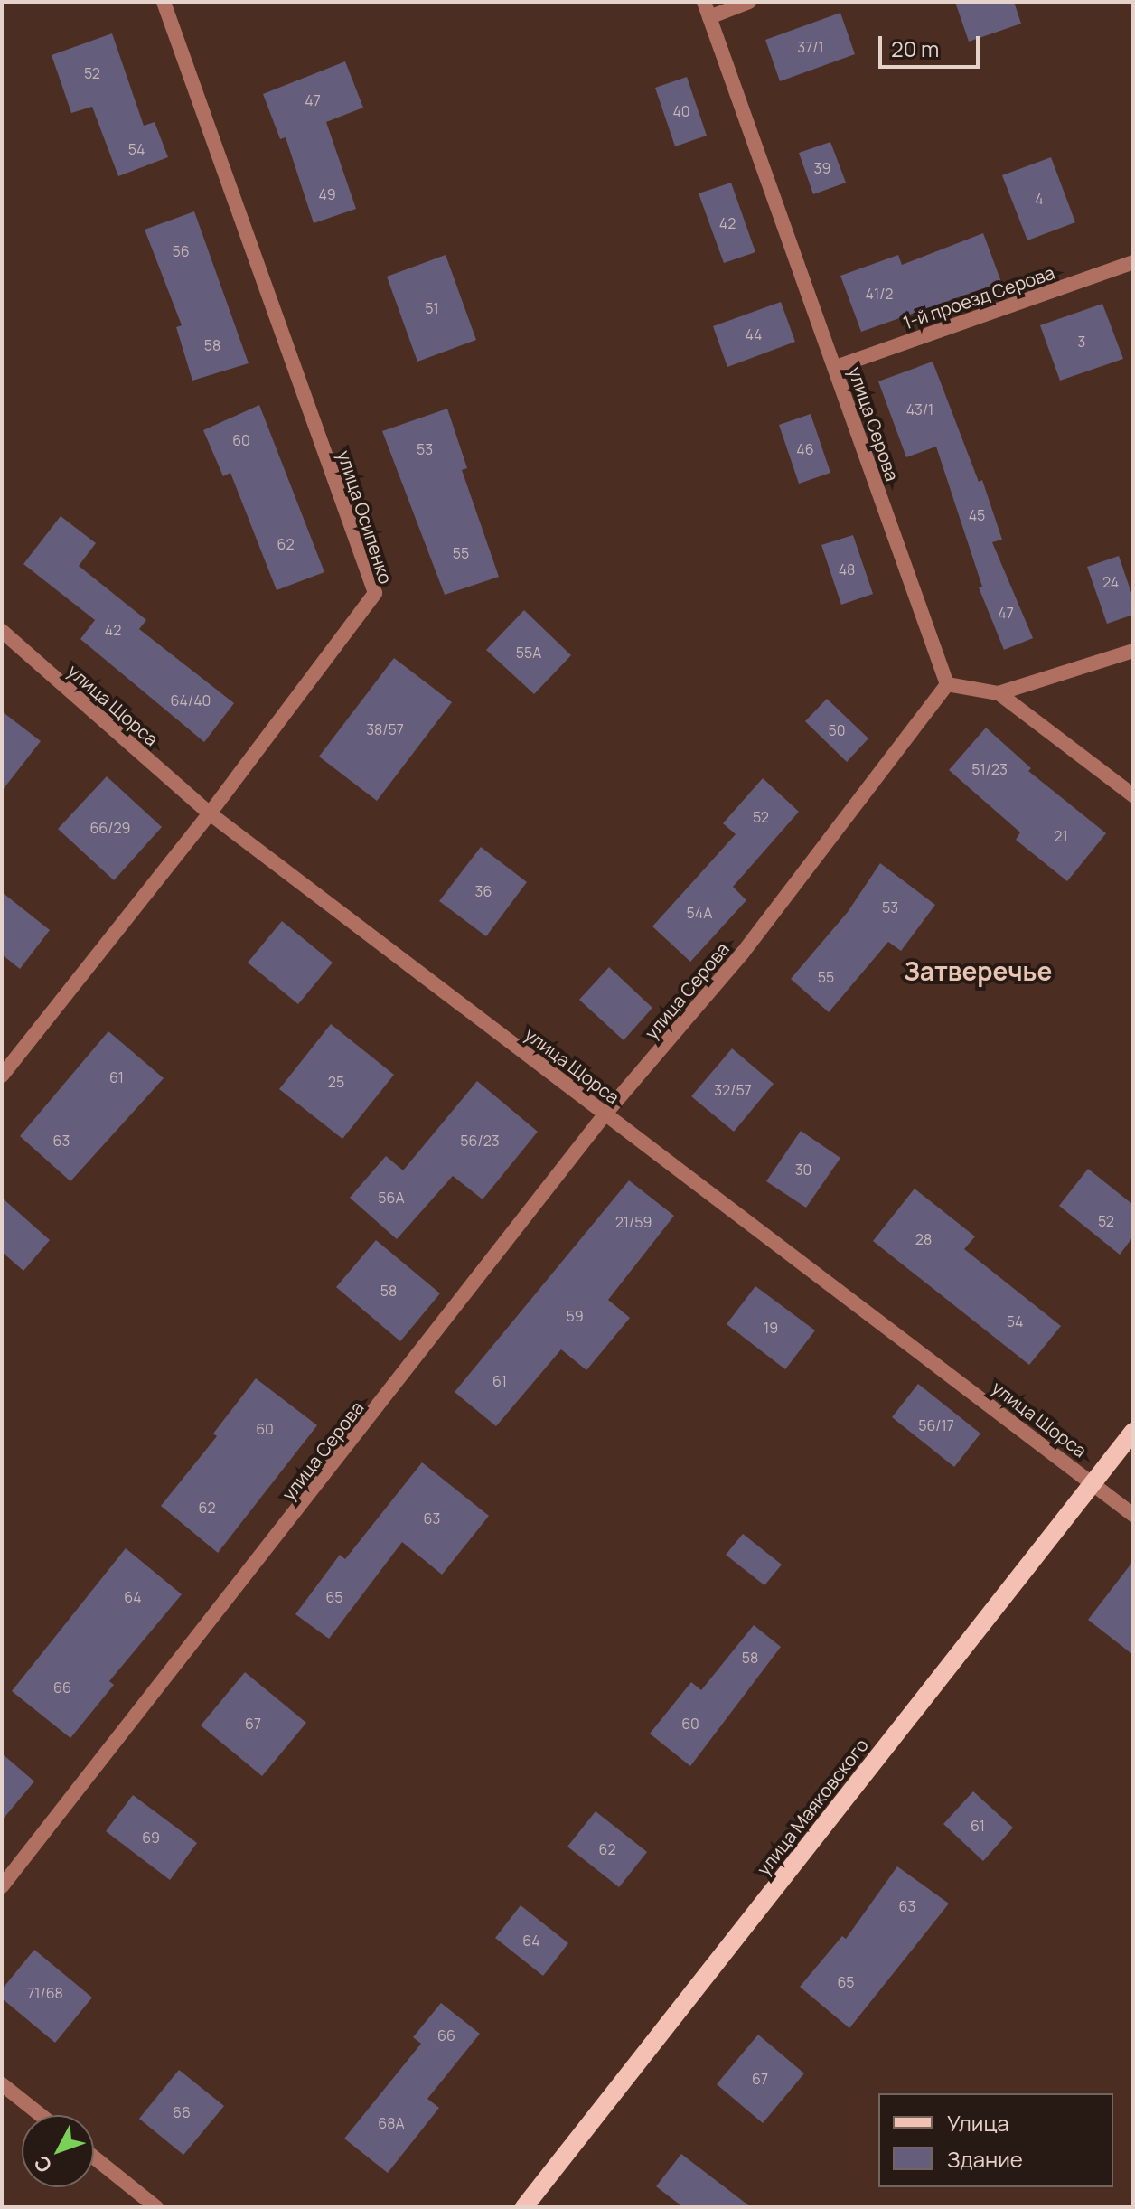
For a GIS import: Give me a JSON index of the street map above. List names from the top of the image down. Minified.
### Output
{"streets":{"main road":["улица Маяковского"],"street":["1-й проезд Серова","улица Серова","улица Осипенко","улица Щорса"]},"crossings":[["1-й проезд Серова","улица Серова"],["улица Серова","улица Щорса"],["улица Осипенко","улица Щорса"],["улица Щорса","улица Маяковского"]],"districts":["Затверечье"],"house_numbers":["37/1","52","47","40","54","39","49","4","42","56","41/2","51","44","3","58","43/1","60","53","46","45","62","55","48","24","47","42","55А","64/40","38/57","50","51/23","52","66/29","21","36","53","54А","55","61","25","32/57","63","56/23","30","56А","52","21/59","28","58","59","54","19","61","56/17","60","62","63","64","65","58","66","67","60","61","69","62","63","64","65","71/68","66","67","66","68А"],"legend":["Улица","Здание"],"scale_bar":"20 m","north":"bottom left"}
